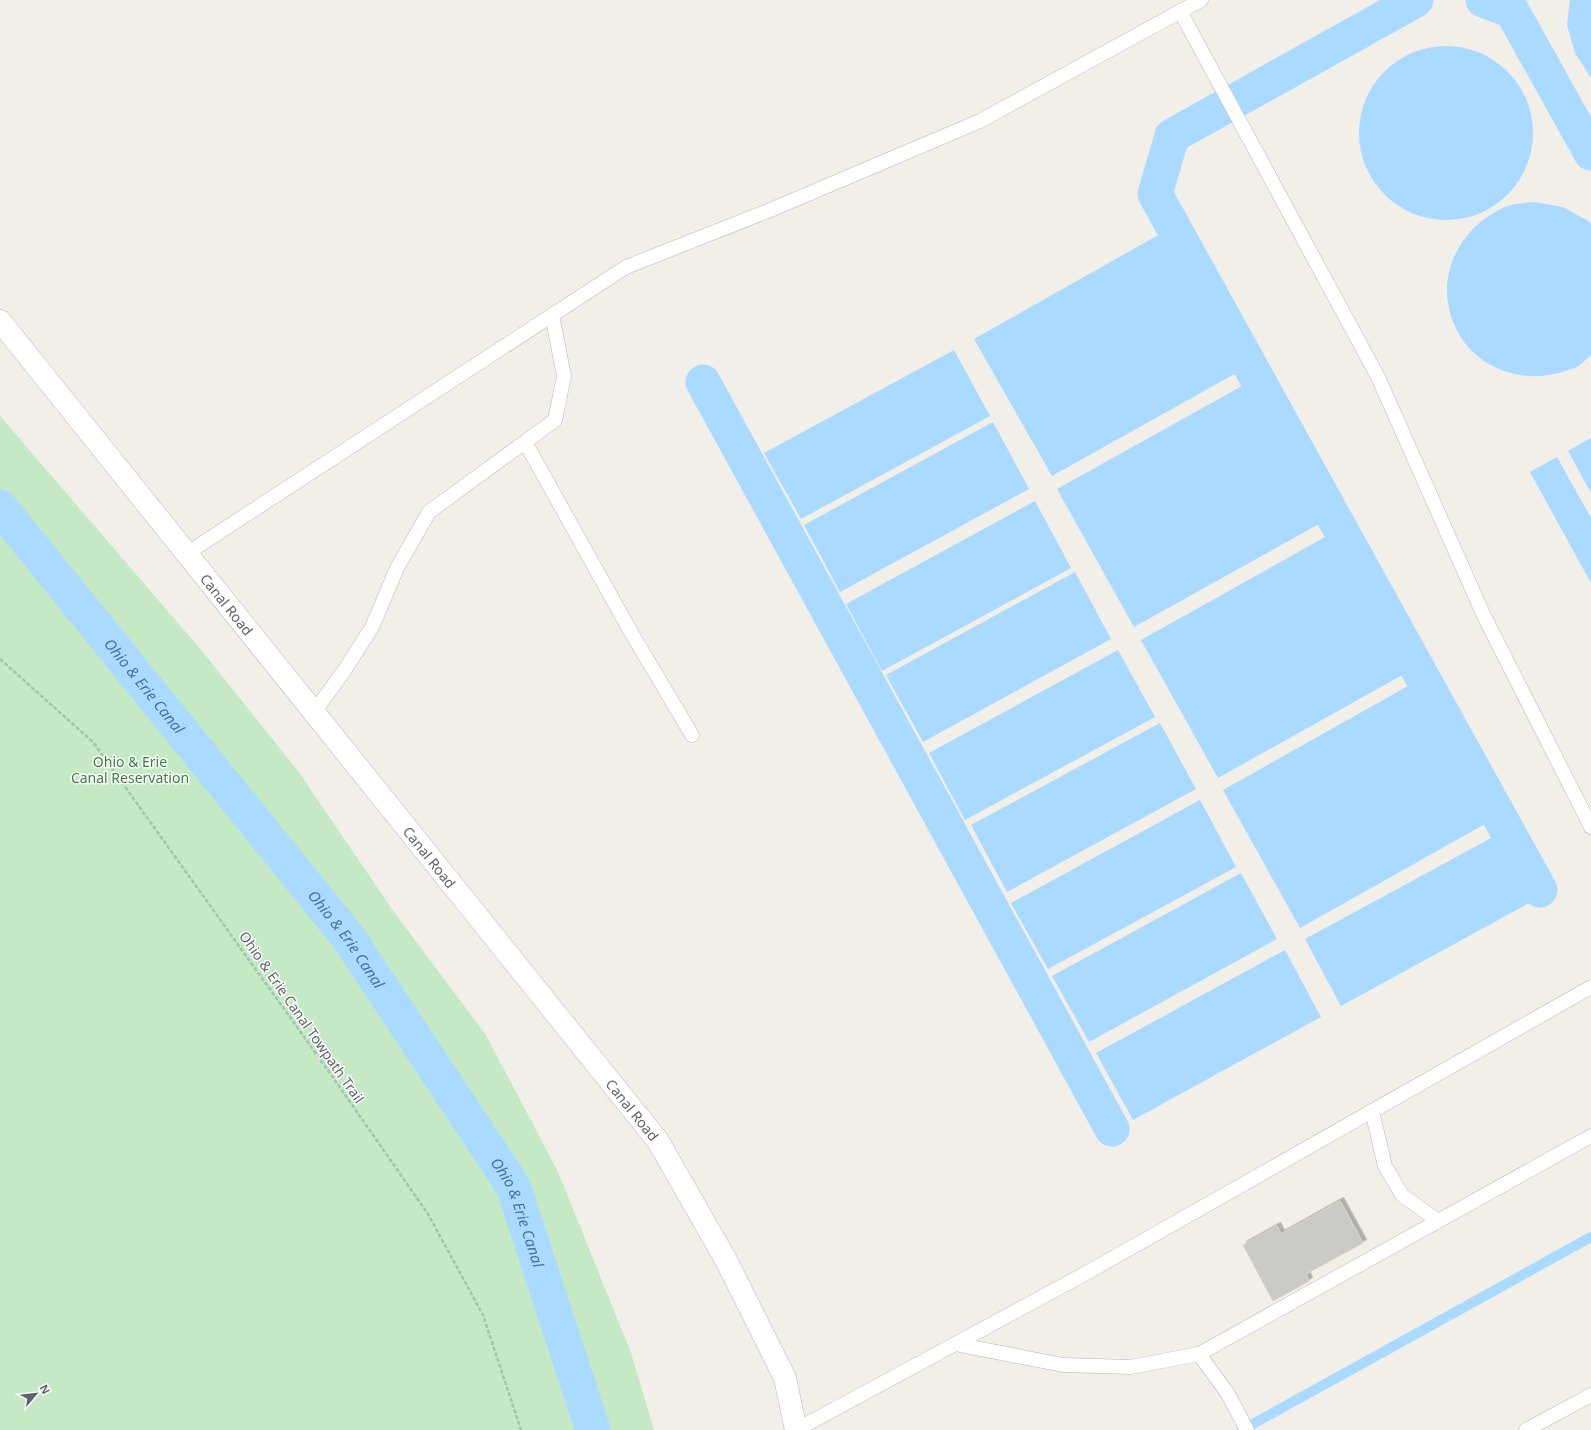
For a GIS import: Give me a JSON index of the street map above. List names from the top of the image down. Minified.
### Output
{"streets":{"street":["Canal Road"],"path":["Ohio & Erie Canal Towpath Trail"]},"water":["Ohio & Erie Canal"],"parks":["Ohio & Erie Canal Reservation"],"north":"top right"}
